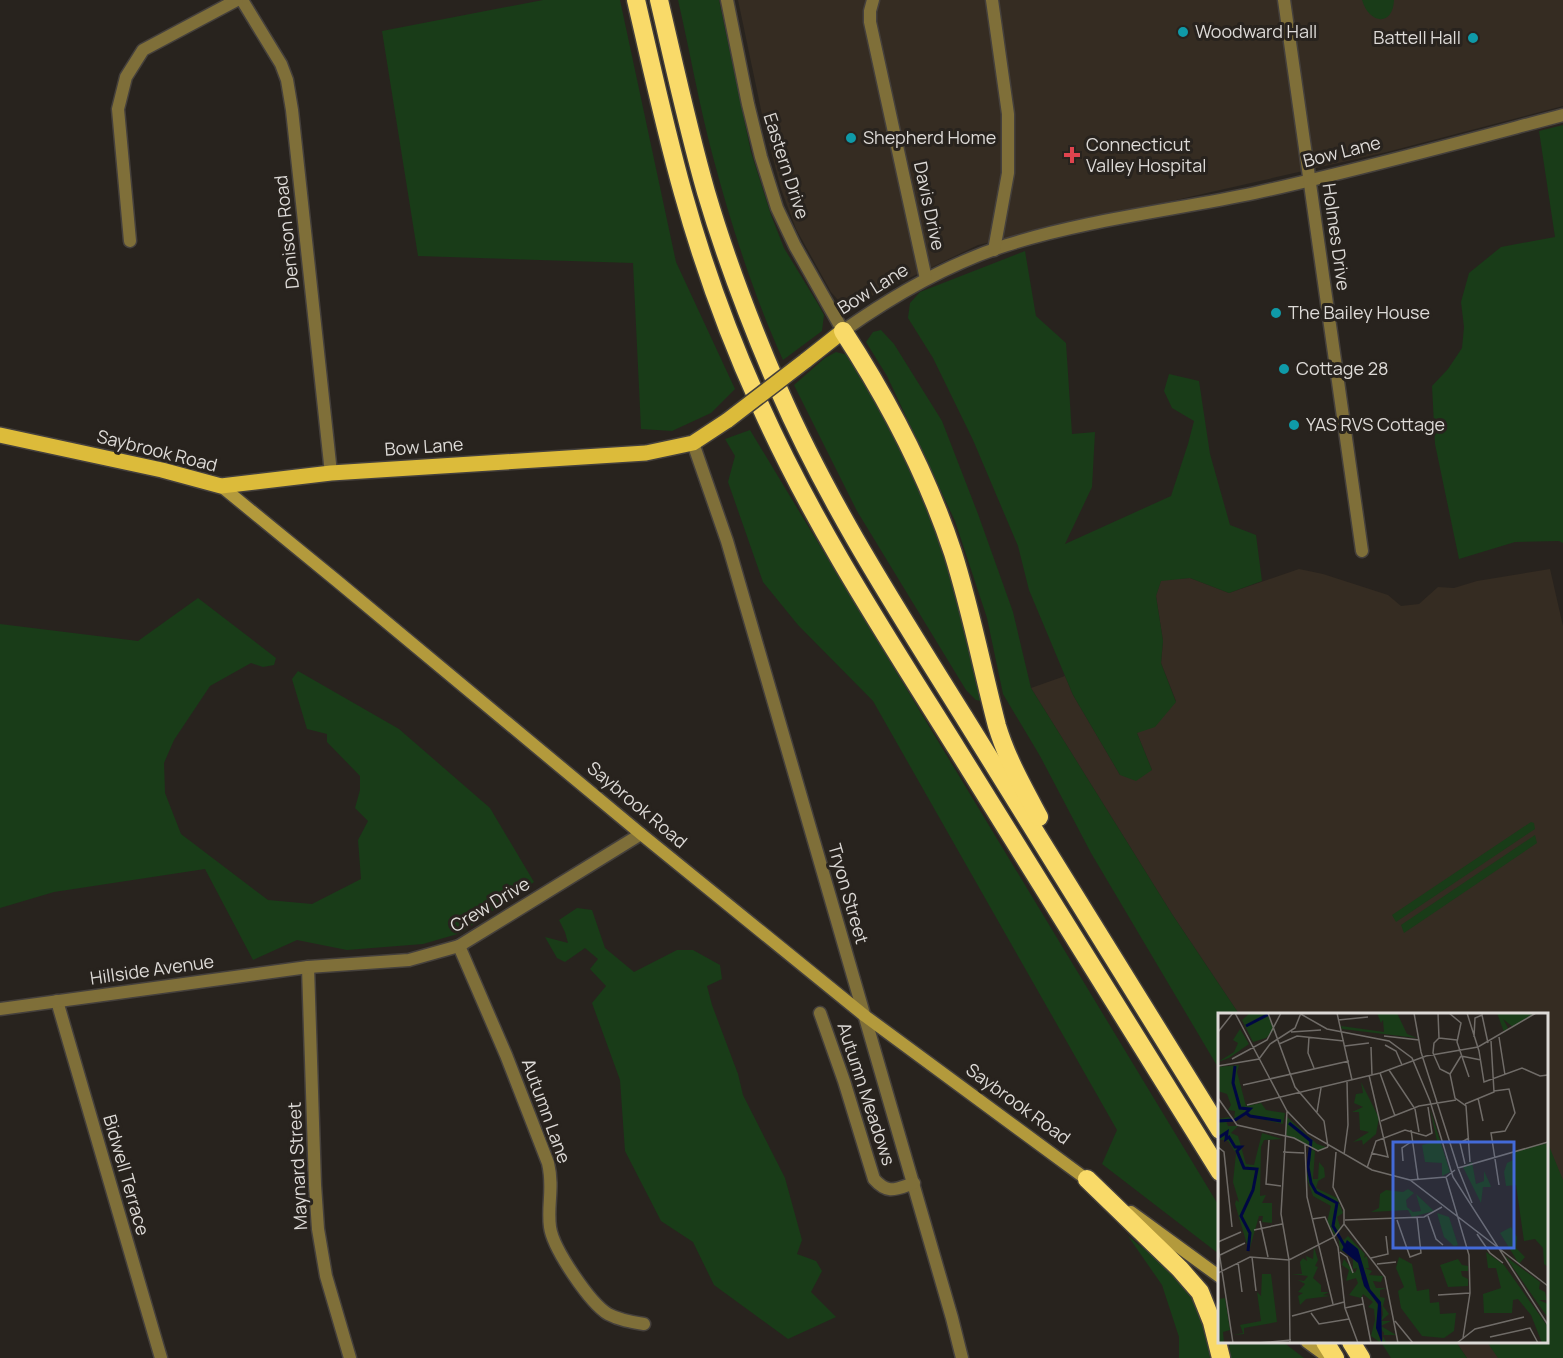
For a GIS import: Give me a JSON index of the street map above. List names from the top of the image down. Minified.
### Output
{"streets":{"main road":["Bow Lane","Saybrook Road"],"street":["Eastern Drive","Davis Drive","Denison Road","Holmes Drive","Tryon Street","Crew Drive","Hillside Avenue","Autumn Meadows","Autumn Lane","Maynard Street","Bidwell Terrace"]},"crossings":[["Bow Lane","Eastern Drive"],["Bow Lane","Davis Drive"],["Bow Lane","Denison Road"],["Bow Lane","Holmes Drive"],["Bow Lane","Saybrook Road"],["Bow Lane","Tryon Street"],["Saybrook Road","Tryon Street"],["Saybrook Road","Crew Drive"],["Tryon Street","Autumn Meadows"],["Crew Drive","Hillside Avenue"],["Crew Drive","Autumn Lane"],["Crew Drive","Maynard Street"],["Hillside Avenue","Maynard Street"],["Hillside Avenue","Bidwell Terrace"]],"places":{"other":["Woodward Hall","Battell Hall","Shepherd Home","The Bailey House","Cottage 28","YAS RVS Cottage"],"health":["Connecticut Valley Hospital"]}}
